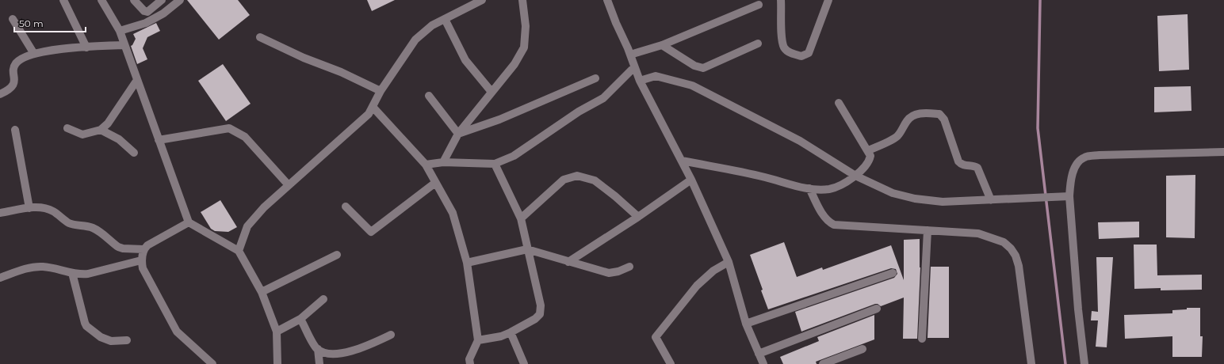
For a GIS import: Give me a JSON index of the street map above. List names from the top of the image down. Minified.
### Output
{"scale_bar":"50 m"}
